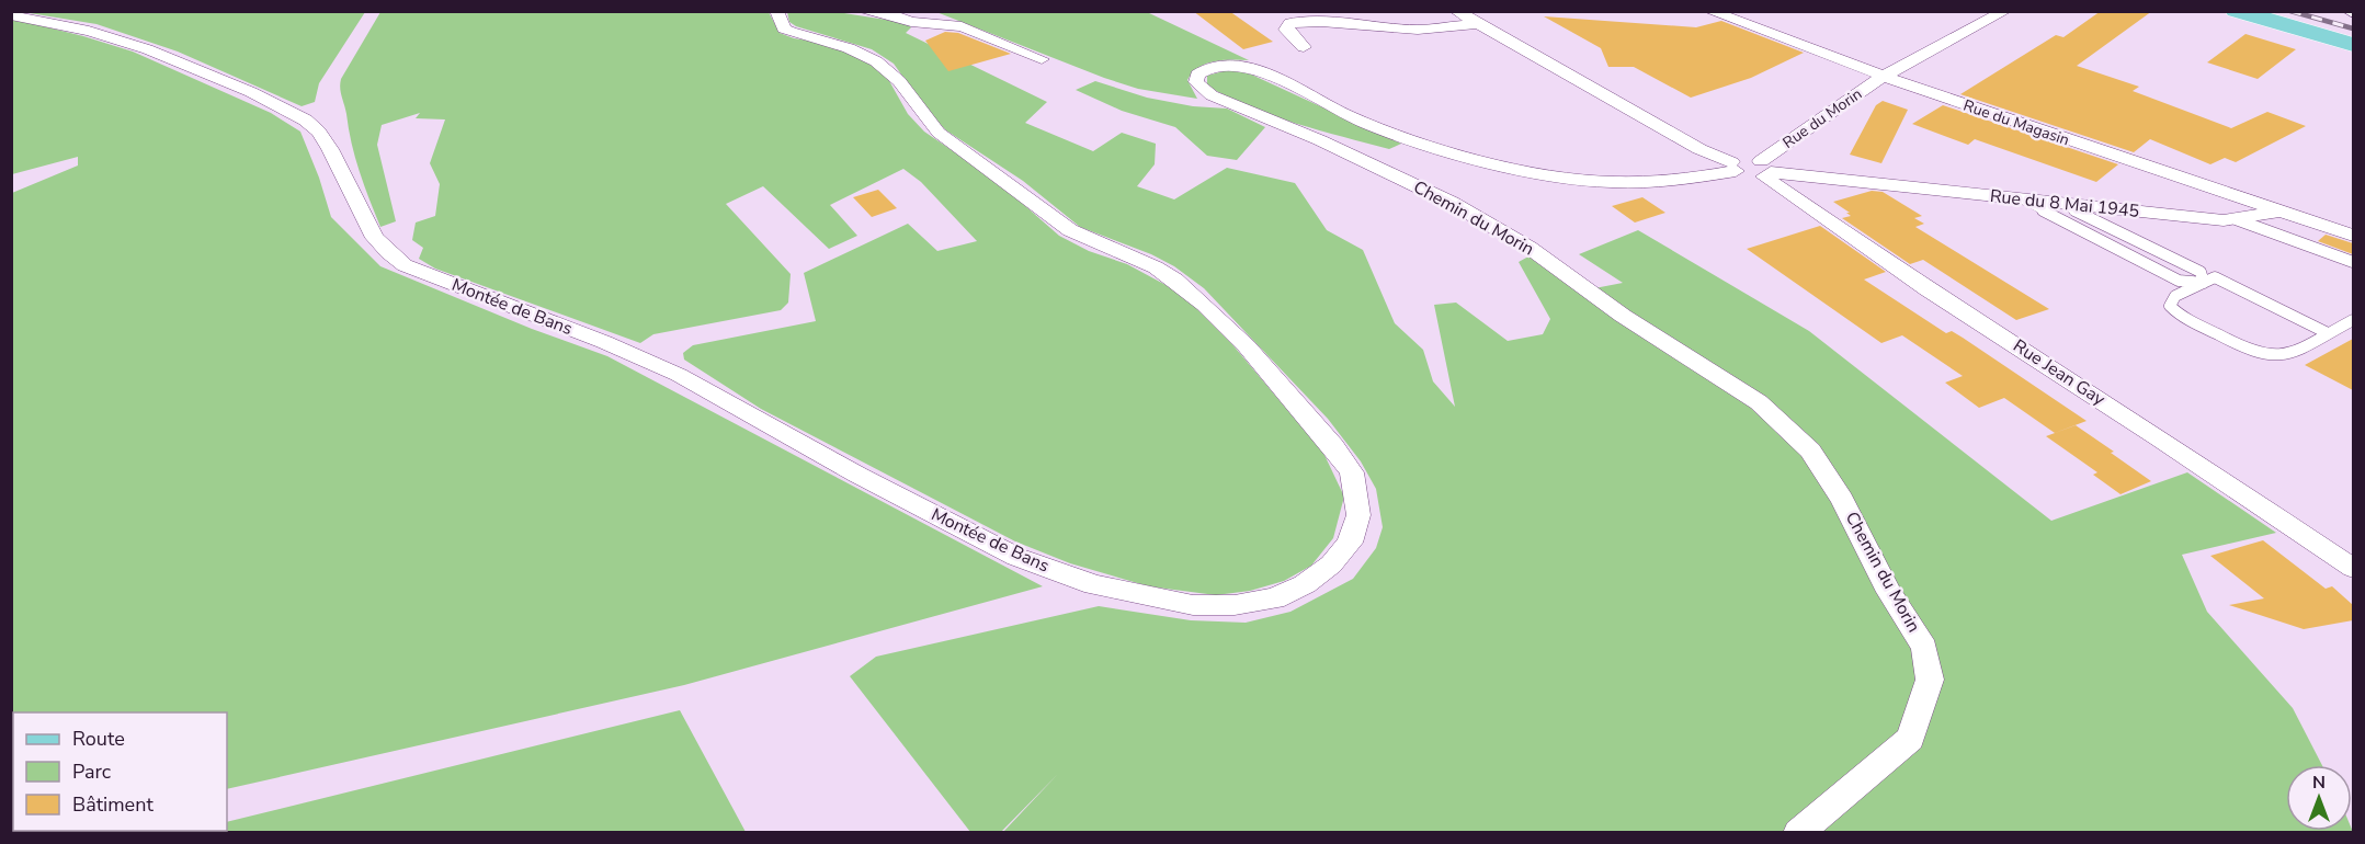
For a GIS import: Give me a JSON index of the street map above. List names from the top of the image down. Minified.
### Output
{"streets":{"street":["Rue du Morin","Rue du Magasin","Rue du 8 Mai 1945","Chemin du Morin","Montée de Bans","Rue Jean Gay"]},"crossings":[["Rue du Morin","Rue du Magasin"],["Rue du Morin","Rue du 8 Mai 1945"],["Rue du Morin","Rue Jean Gay"],["Rue du Magasin","Rue du 8 Mai 1945"],["Rue du 8 Mai 1945","Chemin du Morin"],["Rue du 8 Mai 1945","Rue Jean Gay"]],"legend":["Route","Parc","Bâtiment"],"north":"top"}
